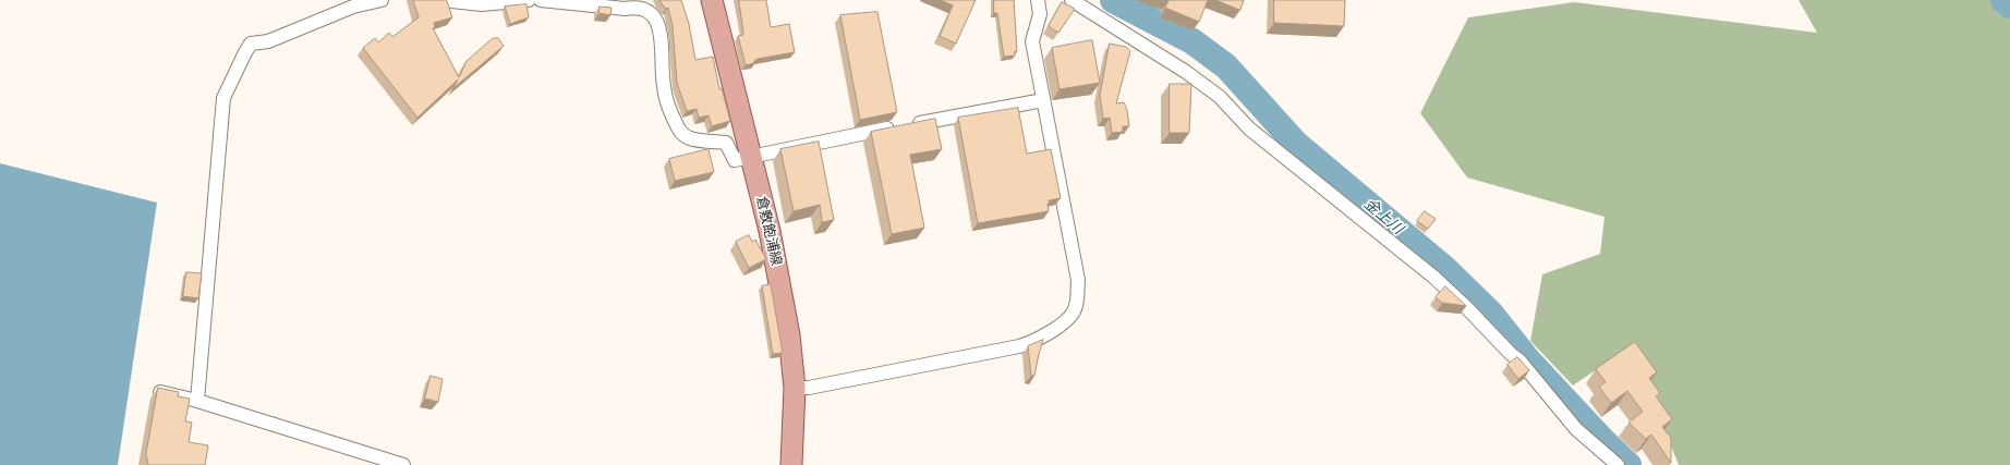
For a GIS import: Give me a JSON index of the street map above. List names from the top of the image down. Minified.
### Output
{"streets":{"main road":["倉敷飽浦線"]},"water":["金上川"]}
